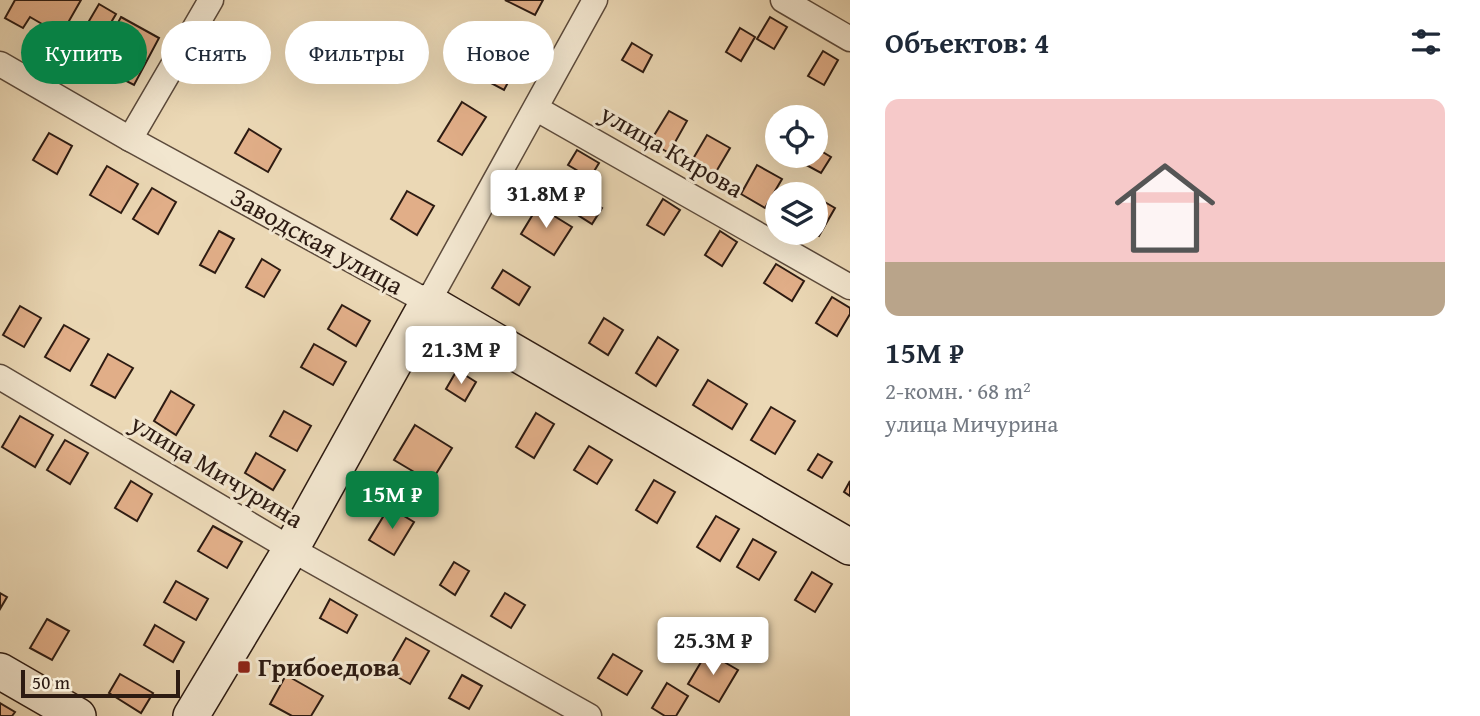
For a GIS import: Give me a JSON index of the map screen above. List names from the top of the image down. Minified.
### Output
{"streets":{"street":["улица Кирова","Заводская улица","улица Мичурина"]},"places":{"transit":["Грибоедова"]},"scale_bar":"50 m","page":{"heading":"Объектов: 4","chip":["Купить","Снять","Фильтры","Новое"],"list":[{"name":"15M ₽","note":"2-комн. · 68 m² · улица Мичурина"}],"price":["31.8M ₽","21.3M ₽","15M ₽","25.3M ₽"],"scale":"50 m"}}
